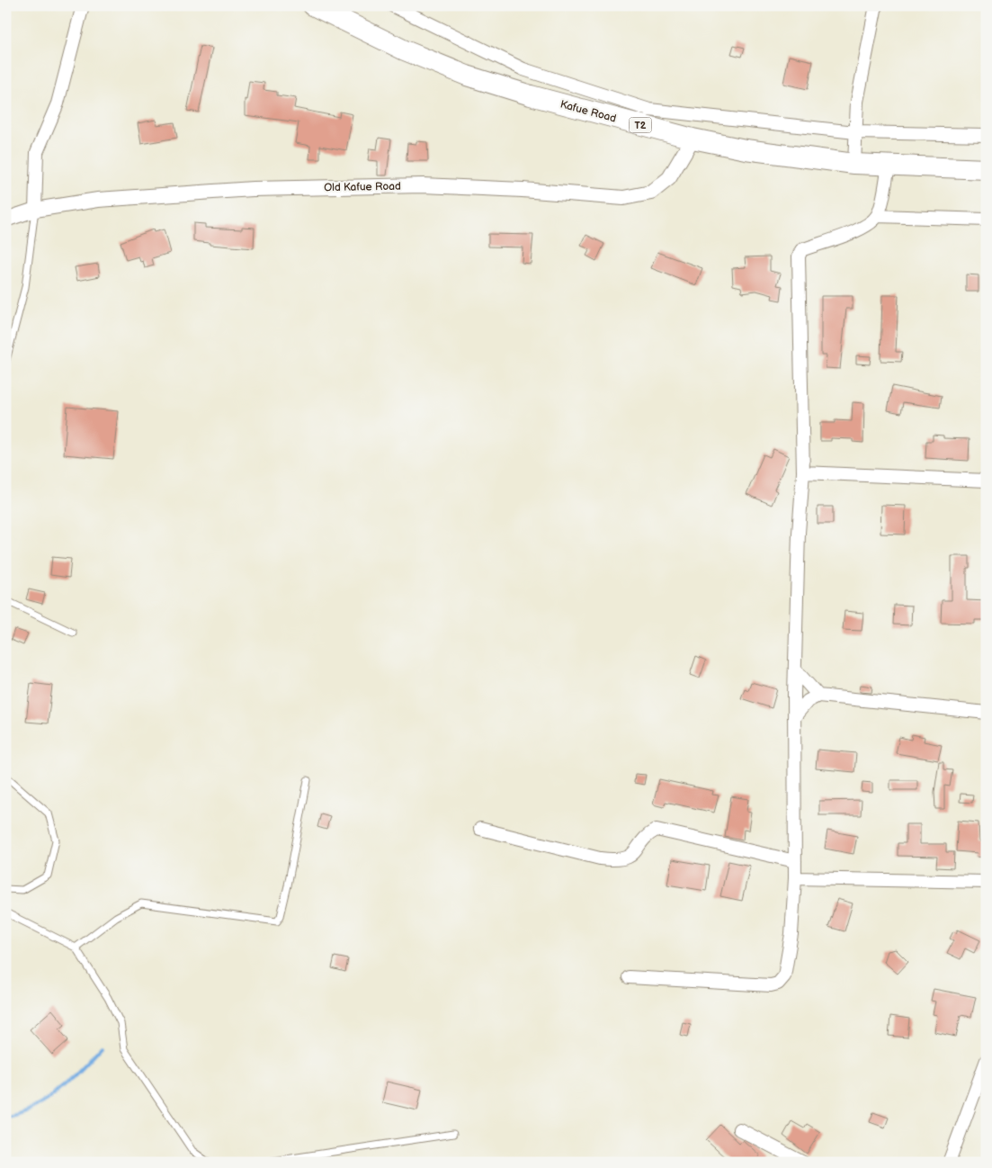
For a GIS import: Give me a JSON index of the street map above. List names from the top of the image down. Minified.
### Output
{"streets":{"highway":["Kafue Road","T2"],"street":["Old Kafue Road"]},"crossings":[["Kafue Road","Old Kafue Road"]]}
